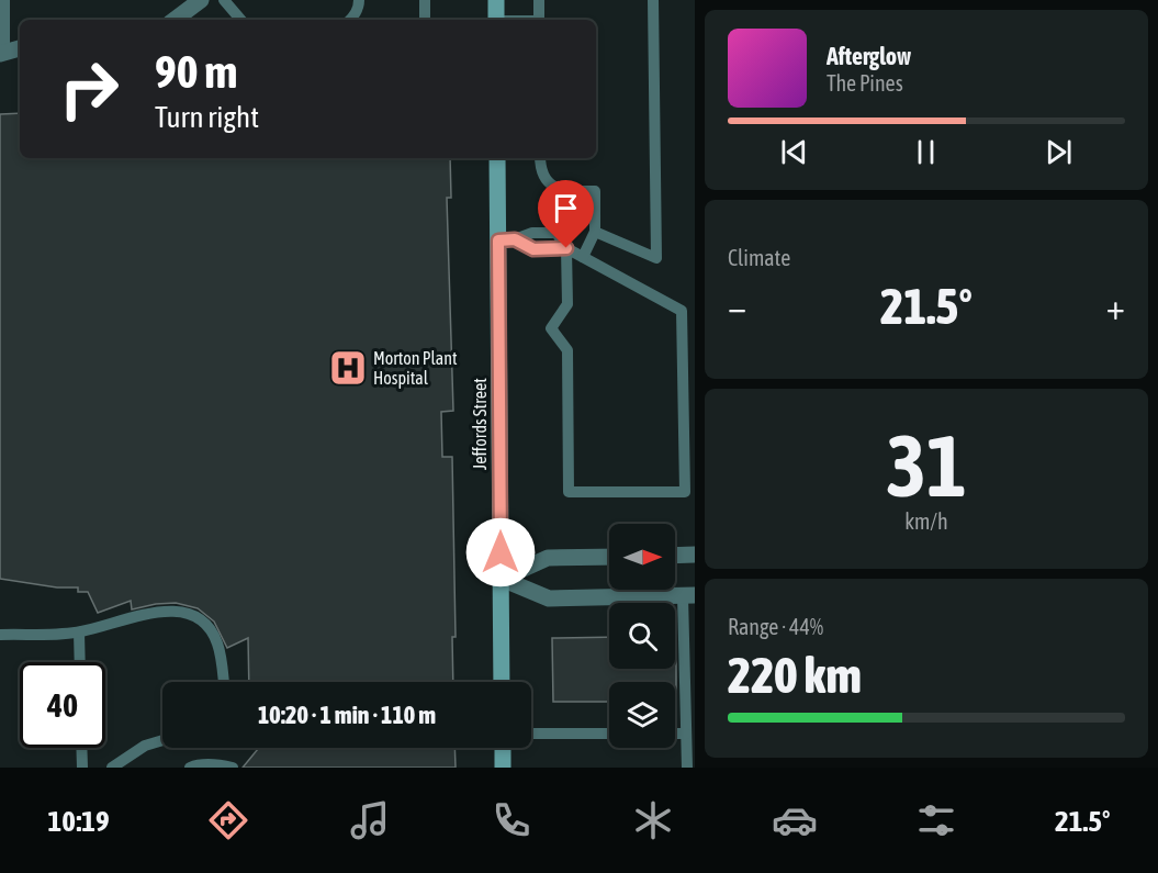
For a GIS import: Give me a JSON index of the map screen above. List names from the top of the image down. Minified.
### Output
{"streets":{"street":["Jeffords Street"]},"places":{"hospital":["Morton Plant Hospital"]},"north":"right","page":{"turn":["90 m","Turn right"],"song":["Afterglow","The Pines"],"tile":["Climate",["31","km/h"],["Range · 44%","220 km"]],"heat":["−","21.5°","+"],"limit":"40","trip":"10:20 · 1 min · 110 m","tabs":["10:19","21.5°"]}}
